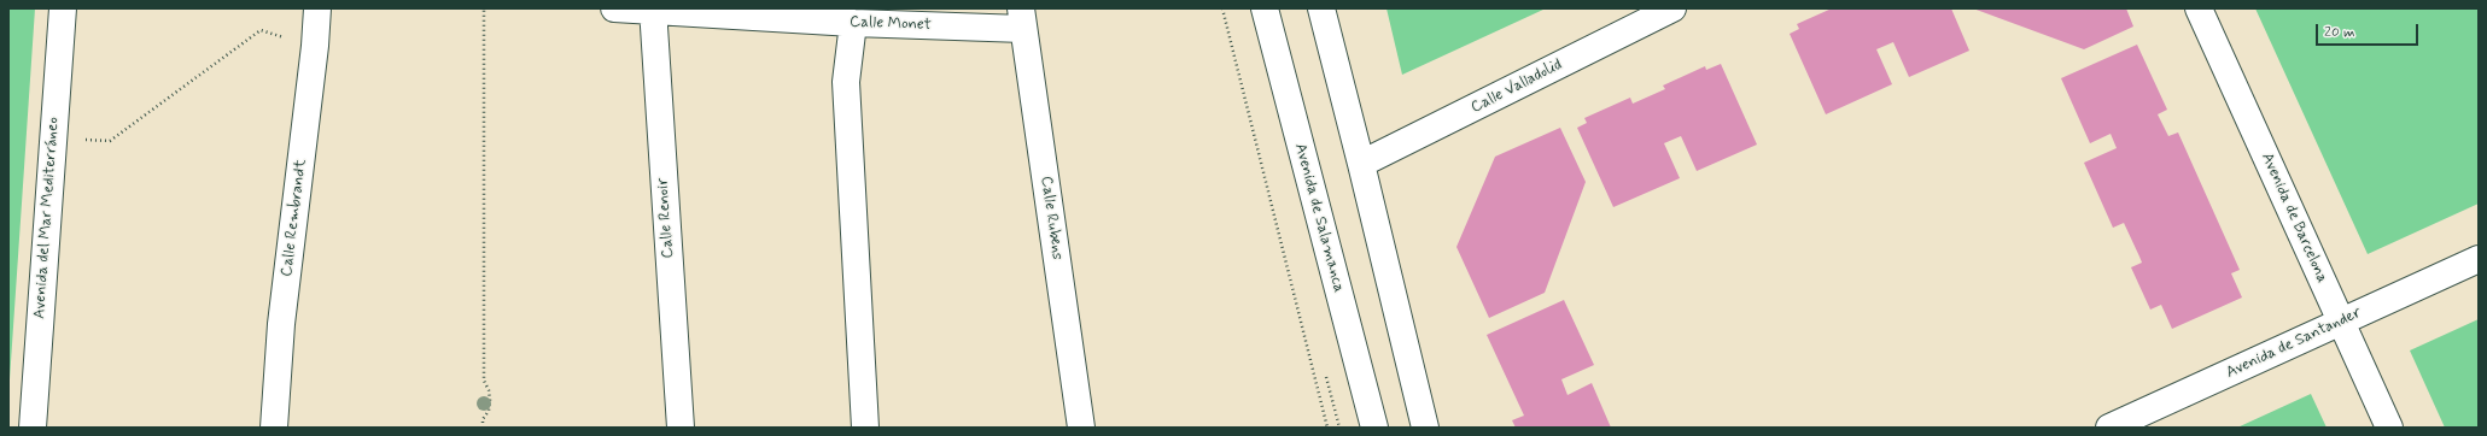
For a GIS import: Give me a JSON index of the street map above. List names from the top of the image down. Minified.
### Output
{"streets":{"street":["Calle Monet","Calle Valladolid","Avenida del Mar Mediterráneo","Calle Rembrandt","Calle Renoir","Calle Rubens","Avenida de Salamanca","Avenida de Barcelona","Avenida de Santander"]},"crossings":[["Calle Monet","Calle Renoir"],["Calle Monet","Calle Rubens"],["Avenida de Barcelona","Avenida de Santander"]],"scale_bar":"20 m"}
